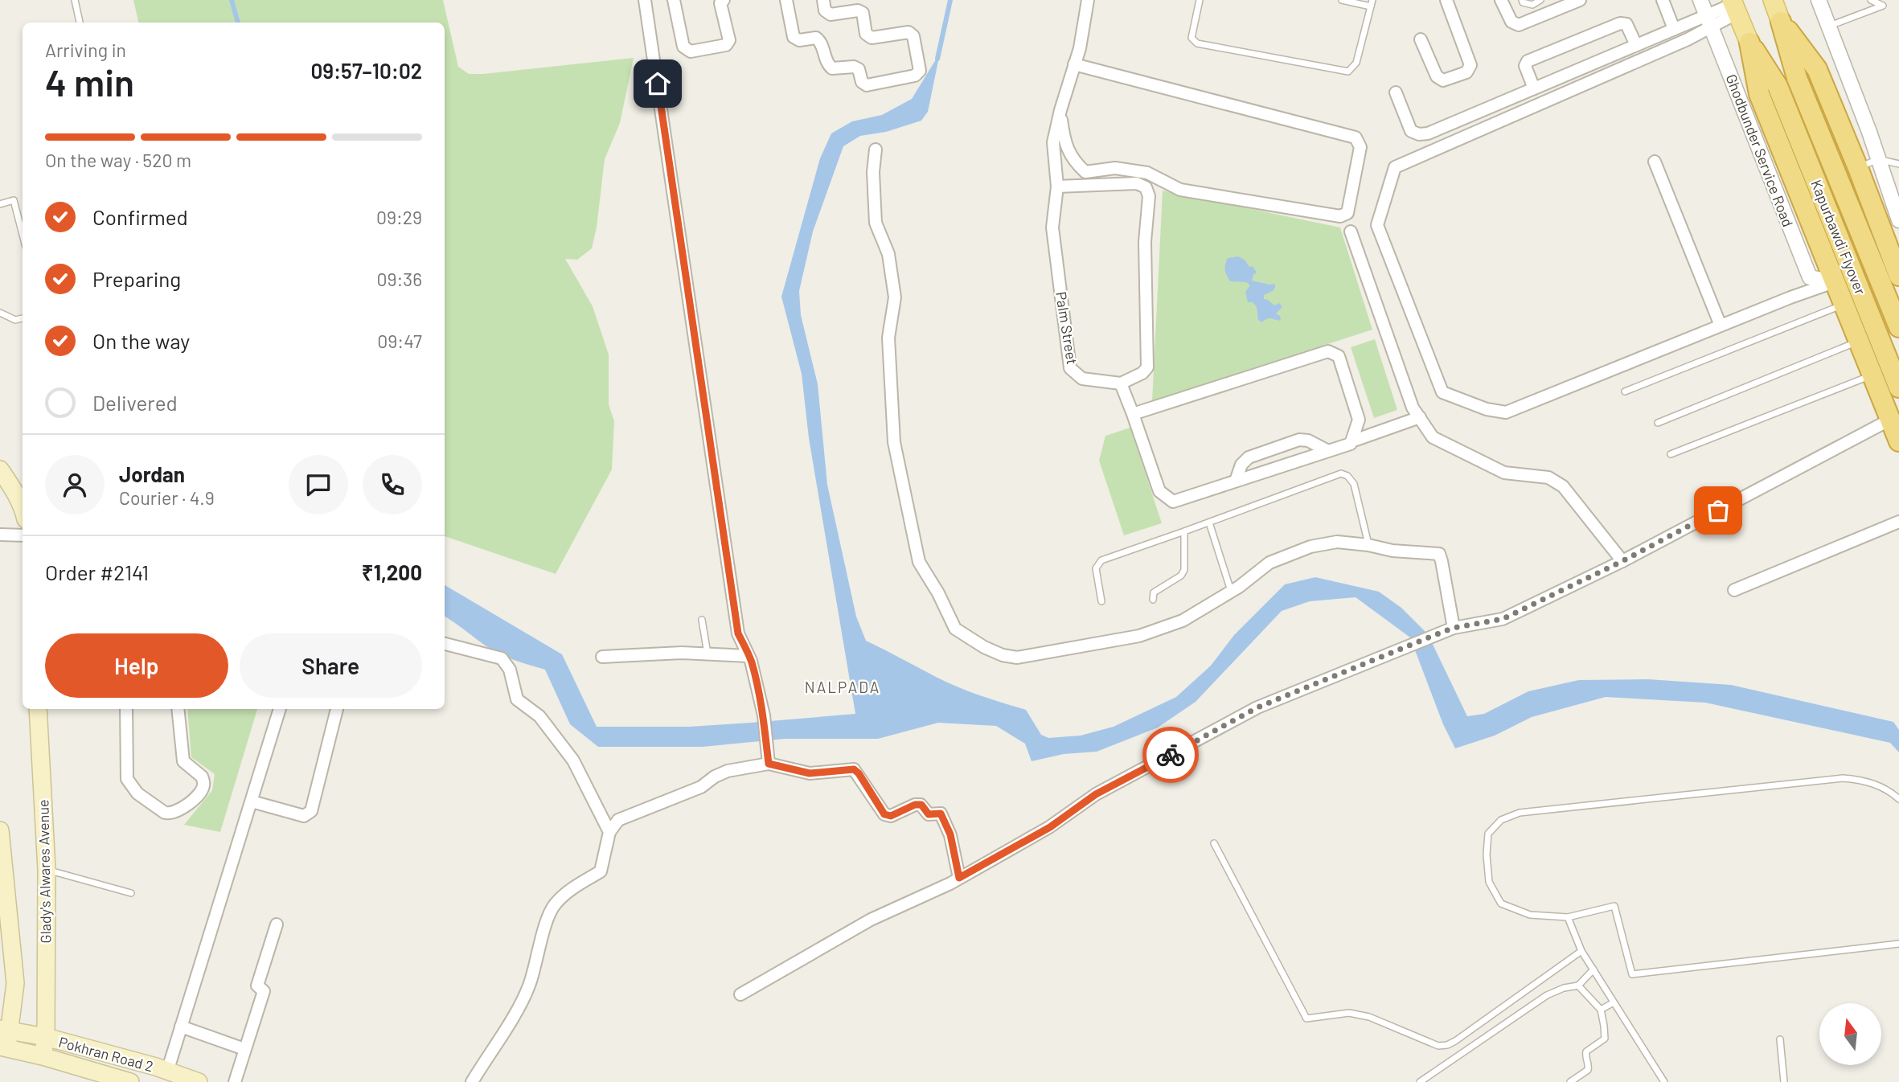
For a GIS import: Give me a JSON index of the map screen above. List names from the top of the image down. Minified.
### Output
{"streets":{"highway":["Kapurbawdi Flyover"],"main road":["Glady's Alwares Avenue","Pokhran Road 2"],"street":["Ghodbunder Service Road","Palm Street"]},"crossings":[["Glady's Alwares Avenue","Pokhran Road 2"]],"districts":["NALPADA"],"north":"top","page":{"heading":["4 min","Arriving in","09:57–10:02"],"panel":["Jordan","Courier · 4.9","Order #2141","₹1,200"],"bar":"On the way · 520 m","list":[["Confirmed","09:29"],["Preparing","09:36"],["On the way","09:47"],"Delivered"],"buttons":["Help","Share"]}}
